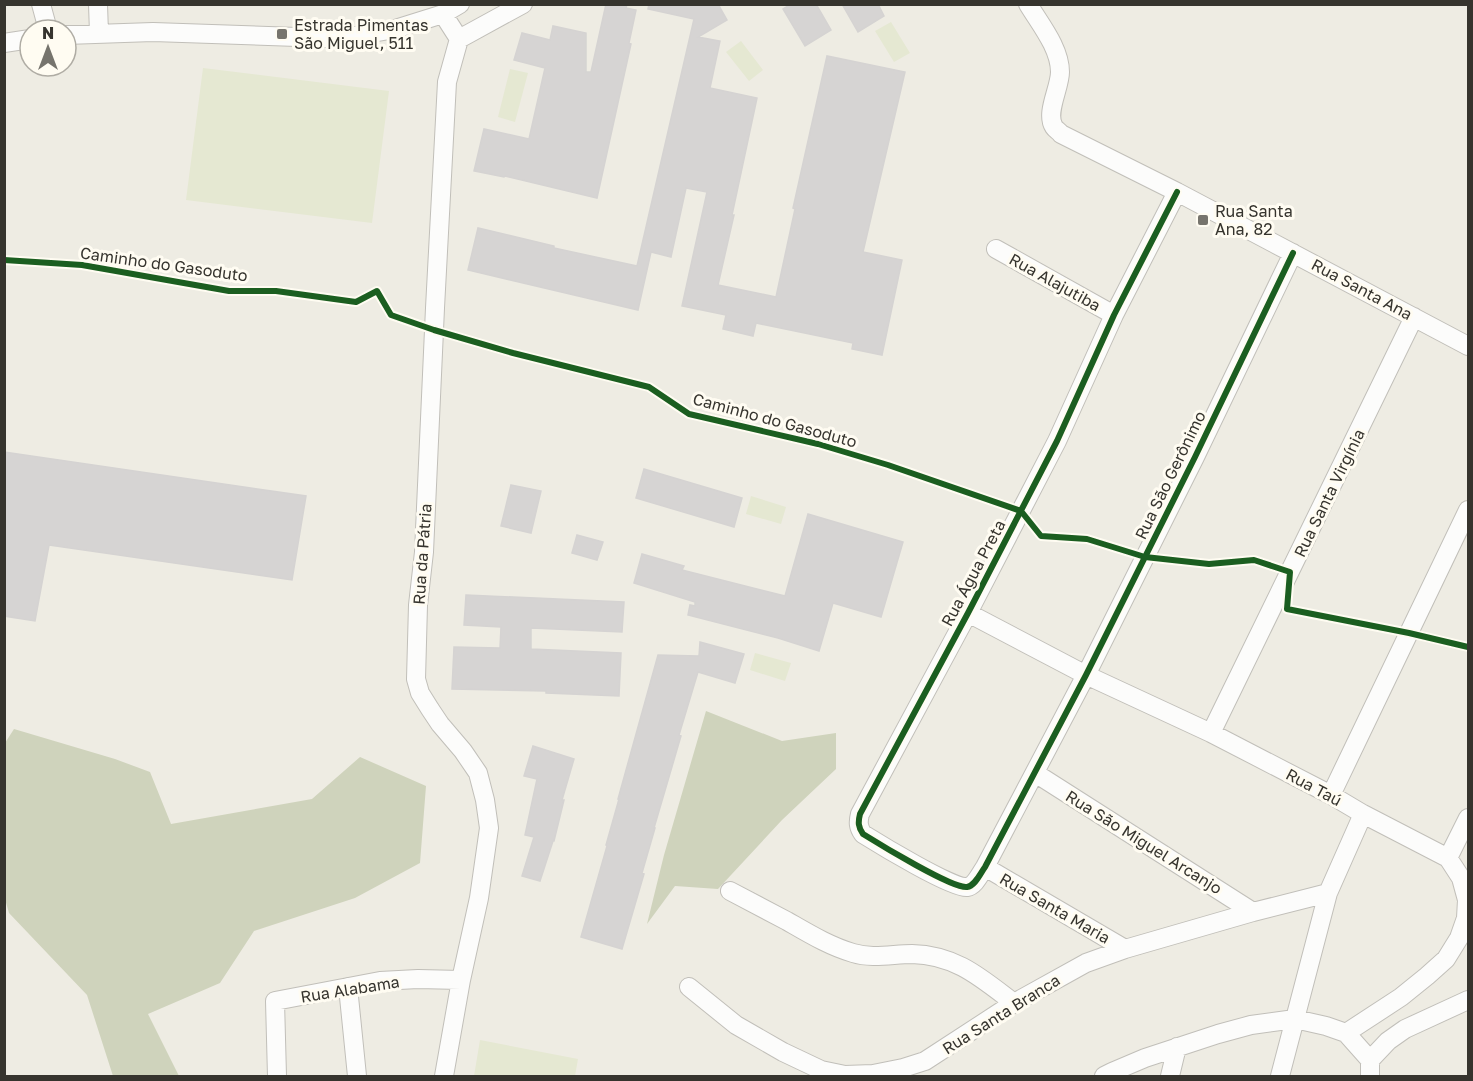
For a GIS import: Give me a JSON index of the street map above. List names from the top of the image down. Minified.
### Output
{"streets":{"street":["Rua Alajutiba","Rua Santa Ana","Rua São Gerônimo","Rua Santa Virgínia","Rua da Pátria","Rua Água Preta","Rua Taú","Rua São Miguel Arcanjo","Rua Santa Maria","Rua Alabama","Rua Santa Branca"],"cycle path":["Caminho do Gasoduto"]},"crossings":[["Rua Alajutiba","Rua Água Preta"],["Rua Santa Ana","Rua São Gerônimo"],["Rua Santa Ana","Rua Santa Virgínia"],["Rua Santa Ana","Rua Água Preta"],["Rua São Gerônimo","Rua Água Preta"],["Rua São Gerônimo","Rua Taú"],["Rua São Gerônimo","Rua São Miguel Arcanjo"],["Rua São Gerônimo","Rua Santa Maria"],["Rua Santa Virgínia","Rua Taú"],["Rua da Pátria","Rua Alabama"],["Rua Água Preta","Rua Taú"],["Rua Água Preta","Rua Santa Maria"],["Rua São Miguel Arcanjo","Rua Santa Branca"],["Rua Santa Maria","Rua Santa Branca"]],"places":{"transit":["Estrada Pimentas São Miguel, 511","Rua Santa Ana, 82"]},"north":"top"}
